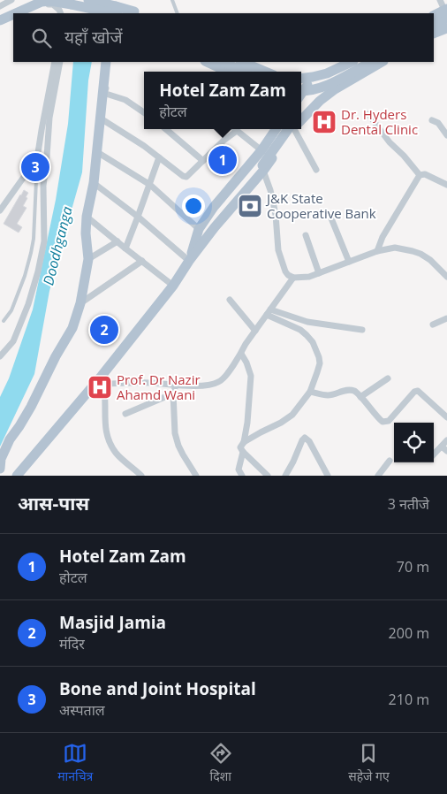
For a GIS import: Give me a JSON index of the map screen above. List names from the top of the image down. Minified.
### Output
{"water":["Doodhganga"],"places":{"hospital":["Dr. Hyders Dental Clinic","Prof. Dr Nazir Ahamd Wani"],"bank":["J&K State Cooperative Bank"]},"page":{"search":"यहाँ खोजें","popup":["Hotel Zam Zam","होटल"],"pins":["1","3","2"],"heading":["आस-पास","3 नतीजे"],"list":[{"mark":"1","name":"Hotel Zam Zam","note":"होटल","value":"70 m"},{"mark":"2","name":"Masjid Jamia","note":"मंदिर","value":"200 m"},{"mark":"3","name":"Bone and Joint Hospital","note":"अस्पताल","value":"210 m"}],"nav":["मानचित्र","दिशा","सहेजे गए"]}}
